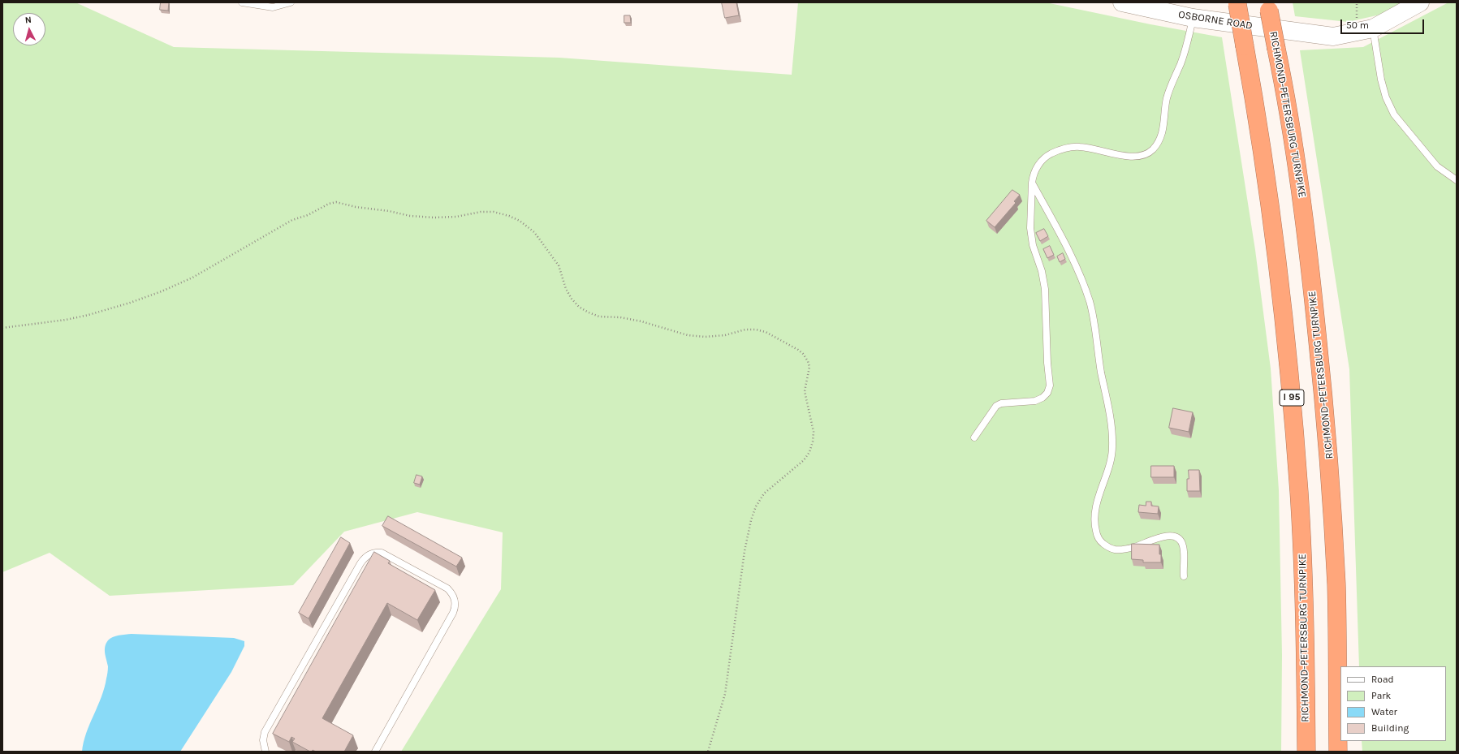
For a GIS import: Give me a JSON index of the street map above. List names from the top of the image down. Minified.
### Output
{"streets":{"highway":["RICHMOND-PETERSBURG TURNPIKE","I 95"],"street":["OSBORNE ROAD"]},"legend":["Road","Park","Water","Building"],"scale_bar":"50 m","north":"top"}
